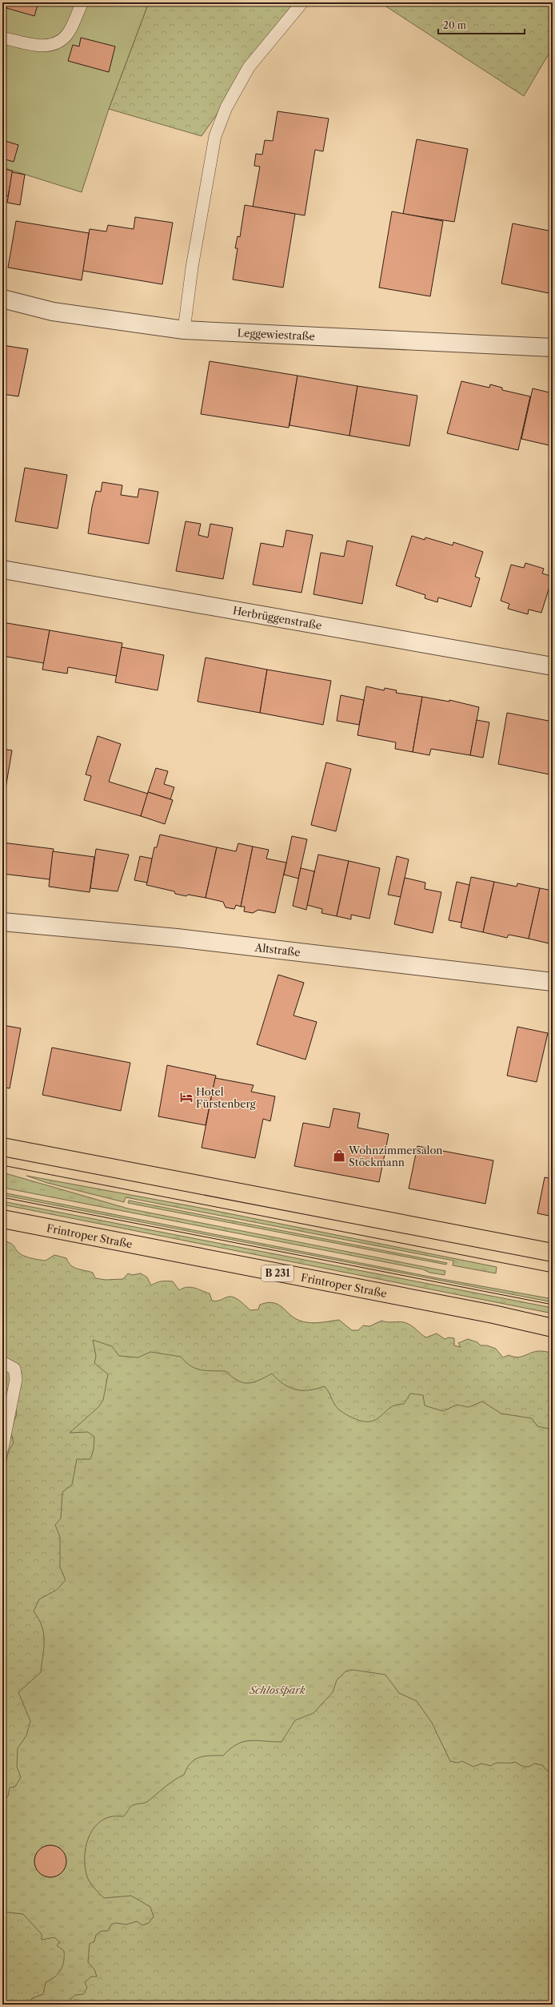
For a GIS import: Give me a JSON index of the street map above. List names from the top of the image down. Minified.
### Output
{"streets":{"main road":["Frintroper Straße","B 231"],"street":["Leggewiestraße","Herbrüggenstraße","Altstraße"]},"parks":["Schlosspark"],"places":{"hotel":["Hotel Fürstenberg"],"shop":["Wohnzimmersalon Stöckmann"]},"scale_bar":"20 m"}
